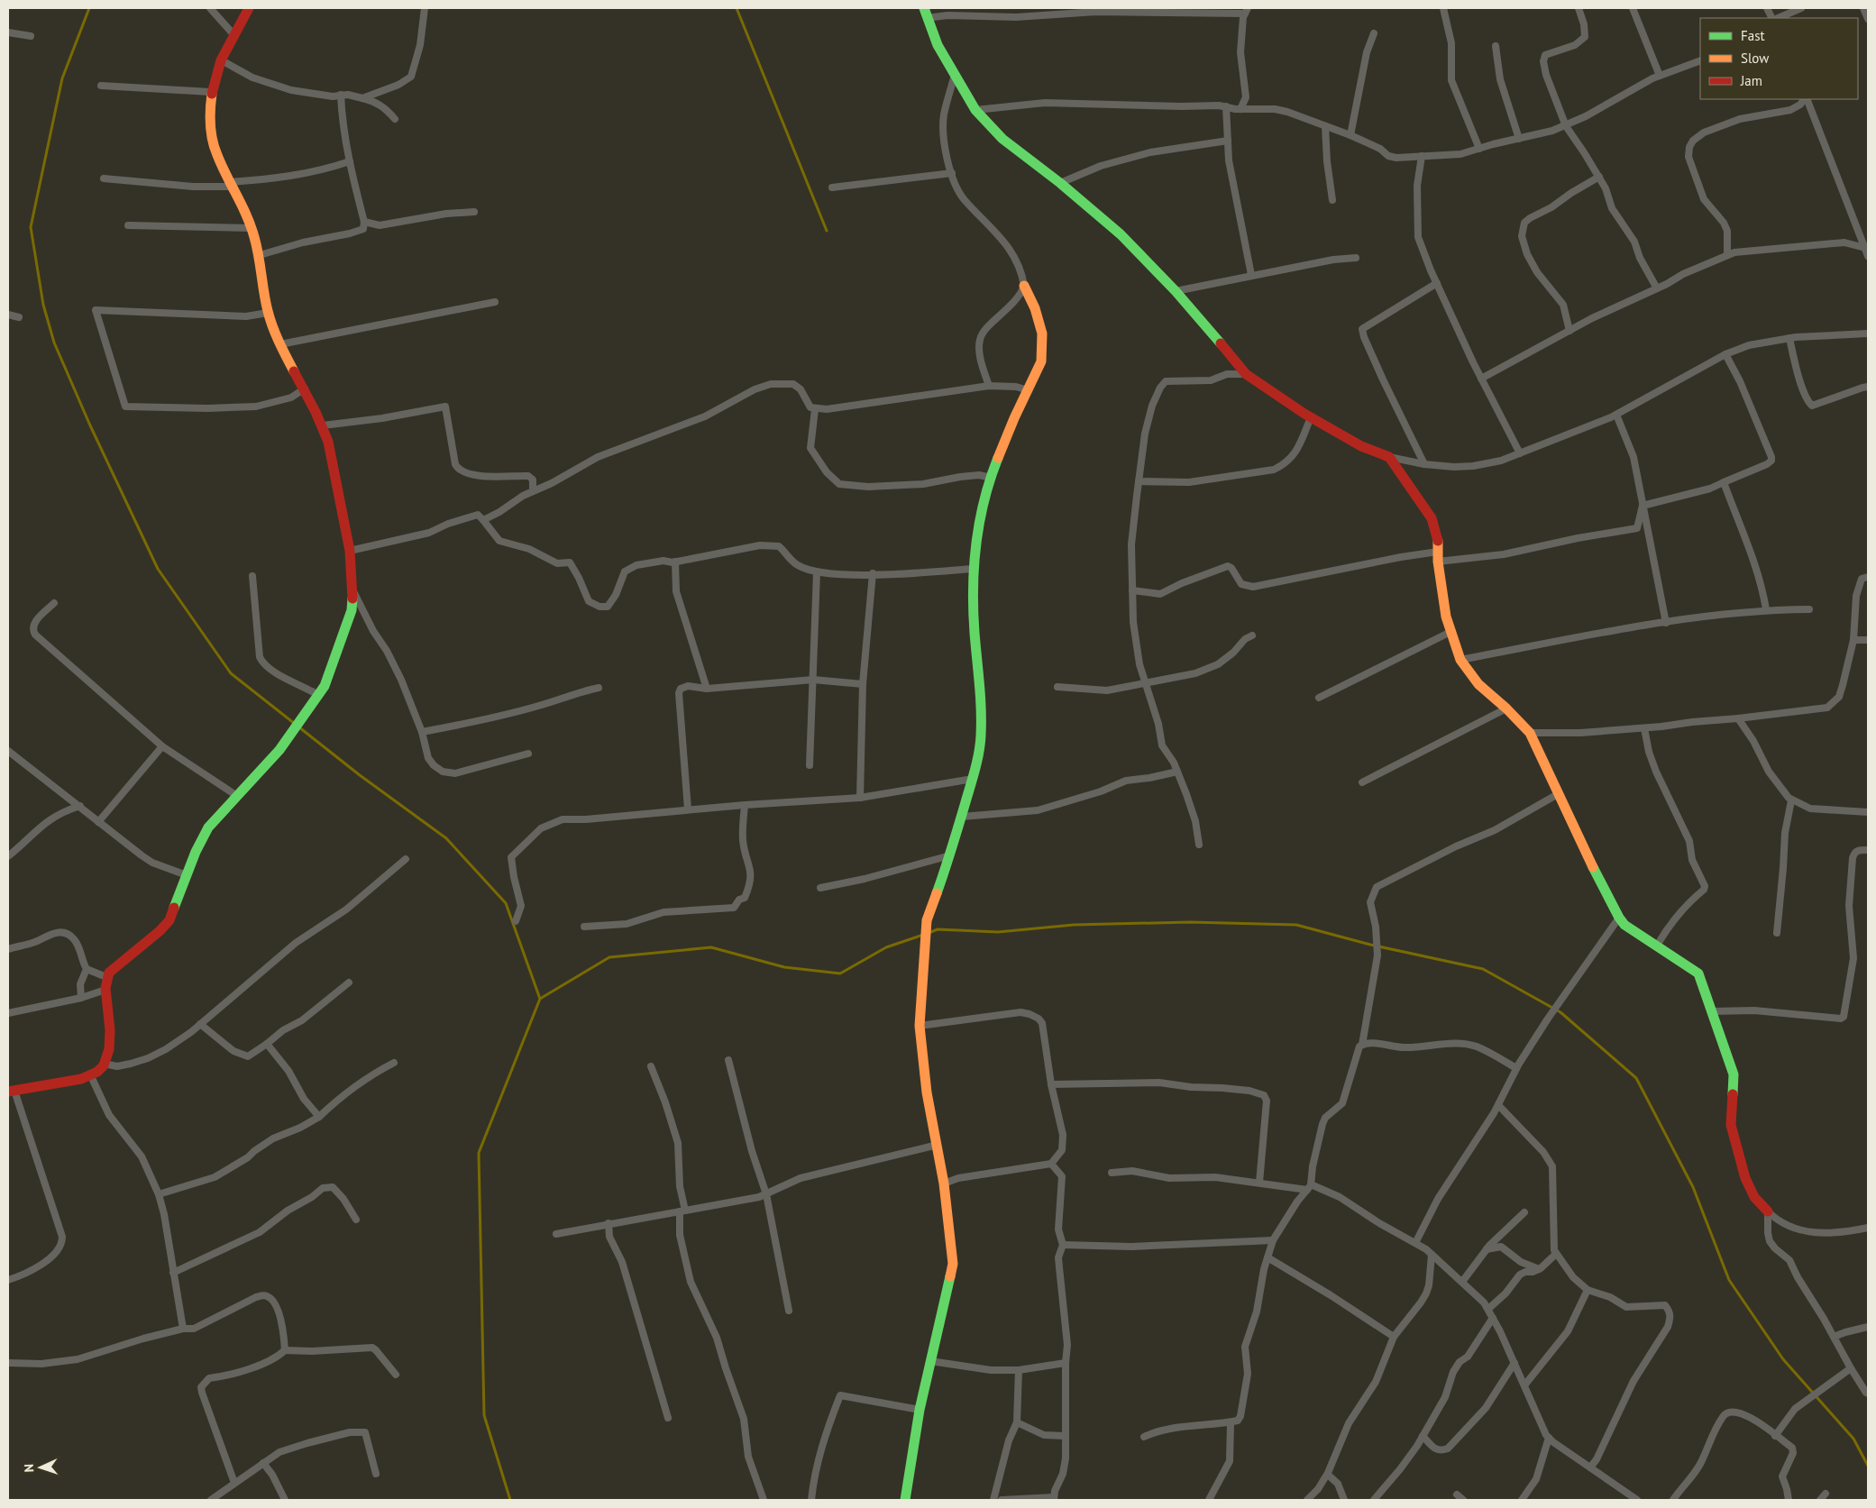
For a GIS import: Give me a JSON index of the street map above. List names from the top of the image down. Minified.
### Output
{"legend":["Fast","Slow","Jam"],"north":"left"}
